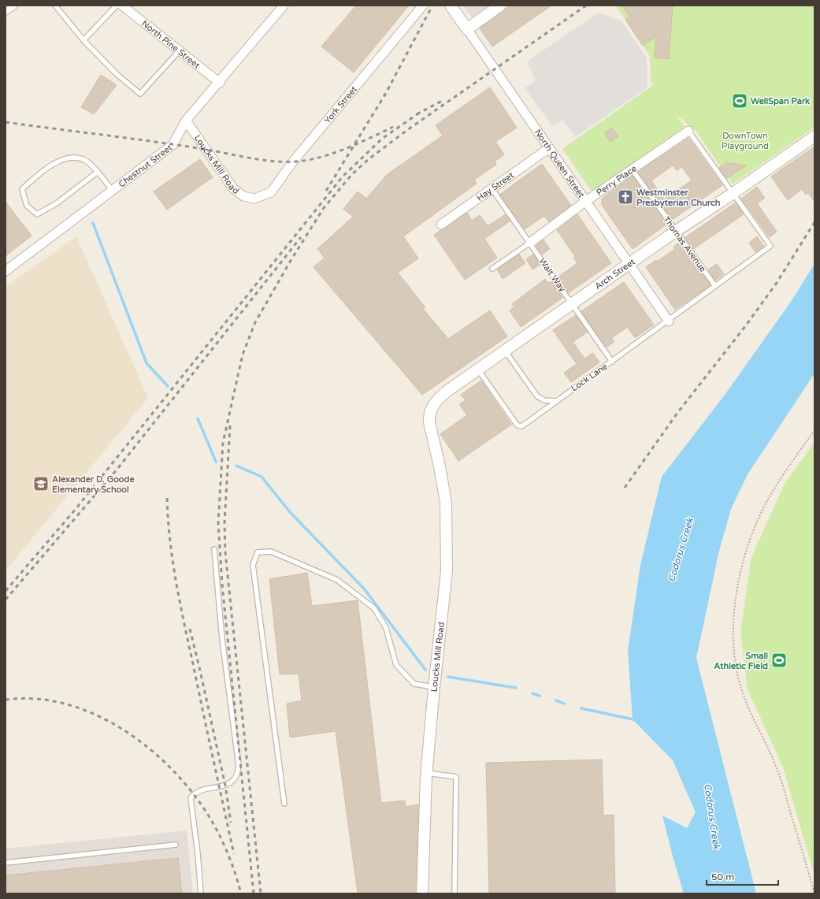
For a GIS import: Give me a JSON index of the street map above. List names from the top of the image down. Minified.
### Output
{"streets":{"street":["North Pine Street","York Street","Loucks Mill Road","North Queen Street","Chestnut Street","Perry Place","Hay Street","Arch Street"],"lane":["Thomas Avenue","Walt Way","Lock Lane"]},"crossings":[["North Pine Street","Chestnut Street"],["York Street","Loucks Mill Road"],["Loucks Mill Road","Chestnut Street"],["Loucks Mill Road","Arch Street"],["North Queen Street","Perry Place"],["North Queen Street","Hay Street"],["North Queen Street","Arch Street"],["North Queen Street","Lock Lane"],["Perry Place","Thomas Avenue"],["Perry Place","Walt Way"],["Hay Street","Walt Way"],["Thomas Avenue","Arch Street"],["Thomas Avenue","Lock Lane"],["Arch Street","Walt Way"],["Arch Street","Lock Lane"],["Walt Way","Lock Lane"]],"water":["Codorus Creek"],"parks":["DownTown Playground"],"places":{"sports":["WellSpan Park","Small Athletic Field"],"church":["Westminster Presbyterian Church"],"school or university":["Alexander D. Goode Elementary School"]},"scale_bar":"50 m"}
